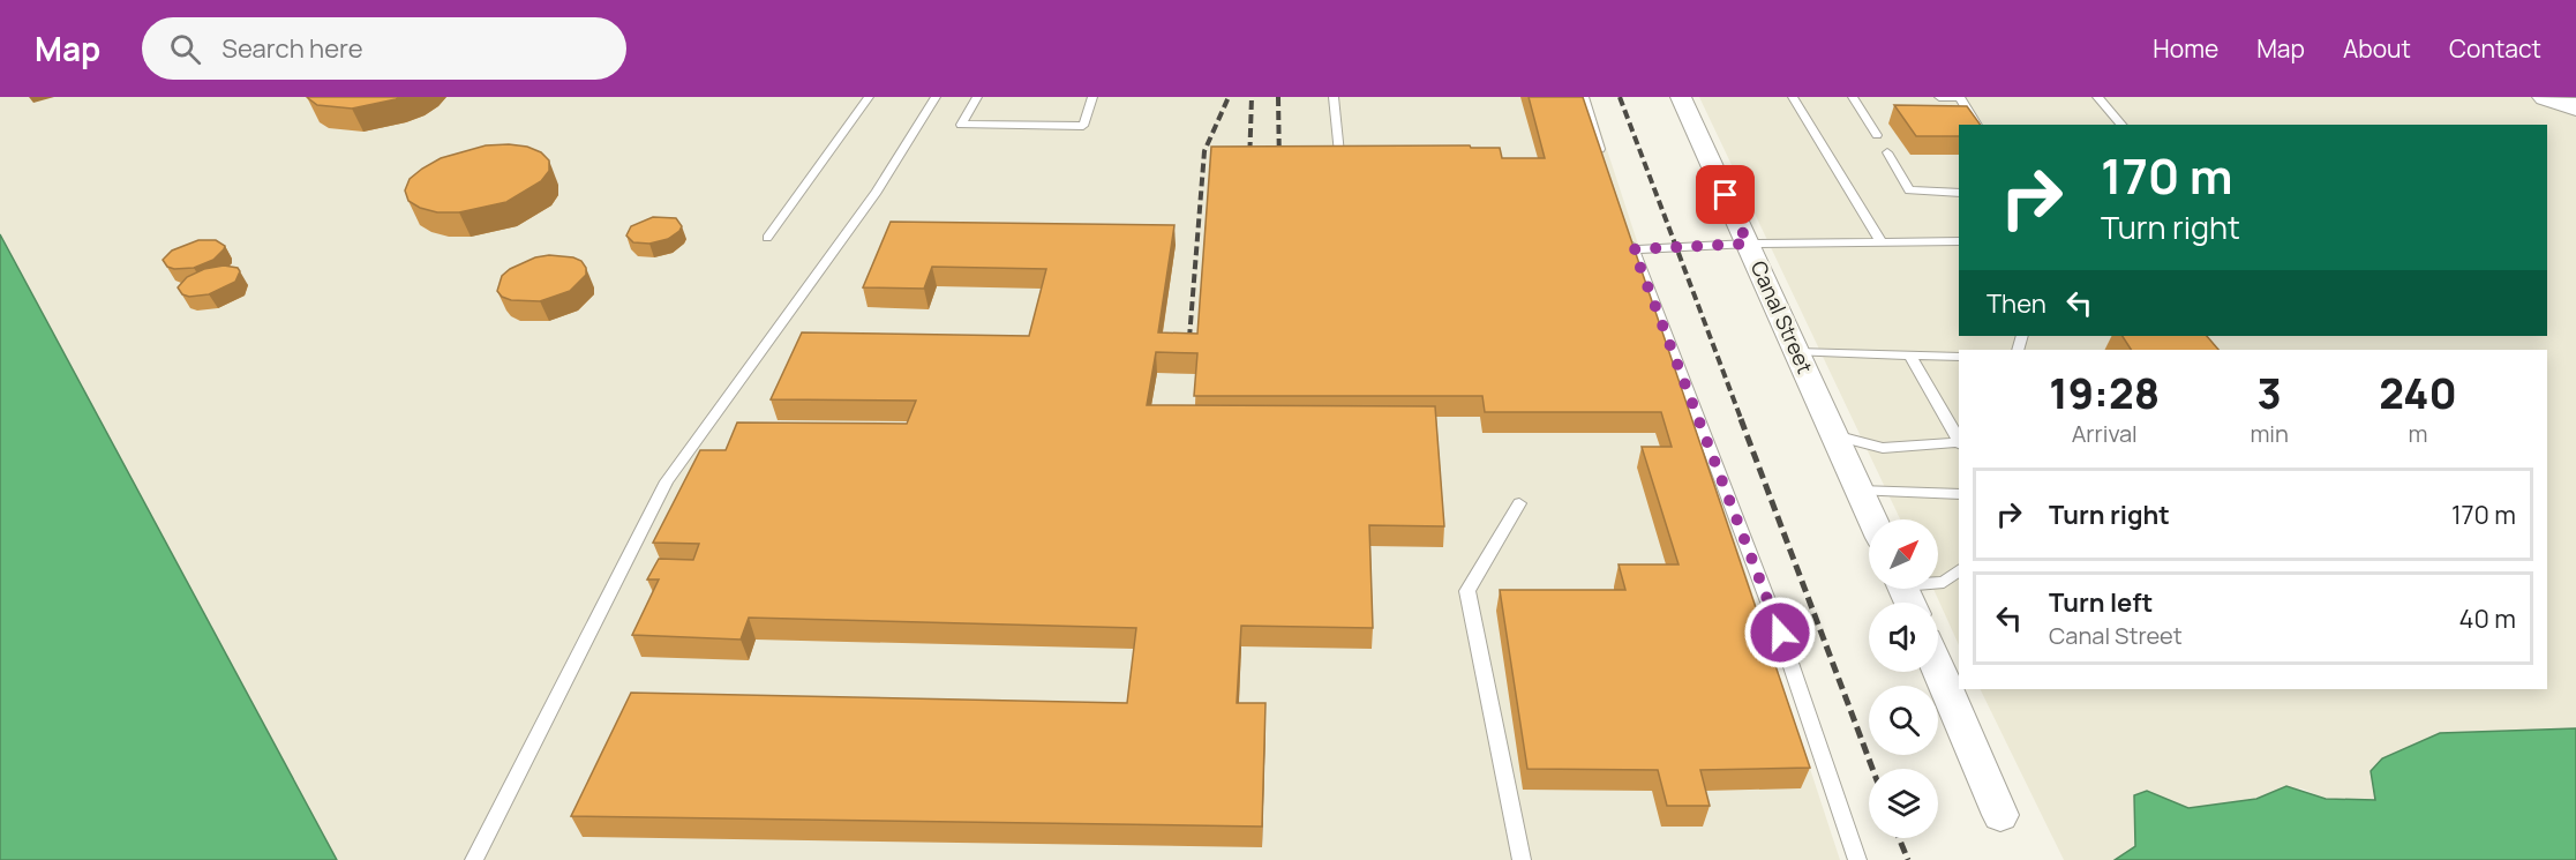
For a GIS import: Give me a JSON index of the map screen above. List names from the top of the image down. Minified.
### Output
{"streets":{"street":["Canal Street"]},"north":"top right","page":{"header":"Map","search":"Search here","nav":["Home","Map","About","Contact"],"turn":["170 m","Turn right"],"then":"Then","eta":["19:28","Arrival","3","min","240","m"],"list":[{"name":"Turn right","value":"170 m"},{"name":"Turn left","note":"Canal Street","value":"40 m"}]}}
